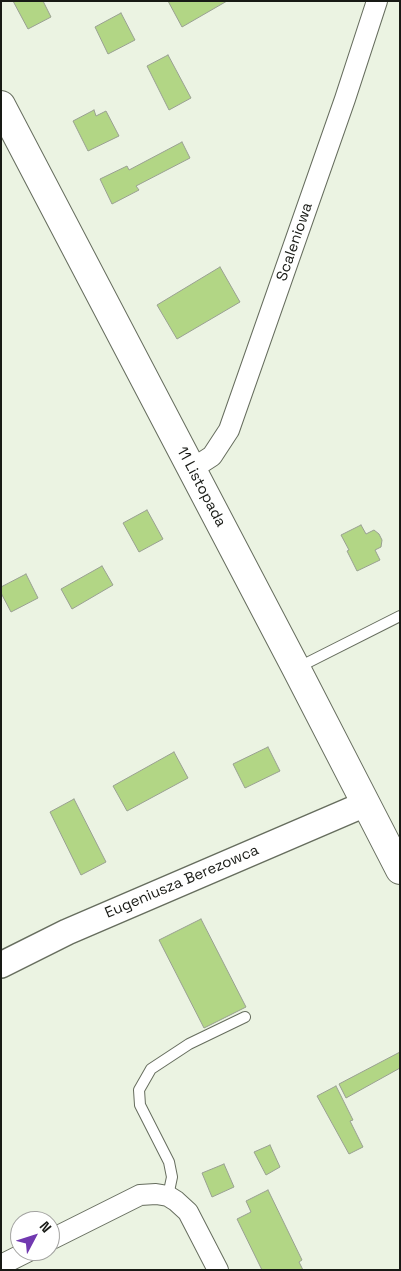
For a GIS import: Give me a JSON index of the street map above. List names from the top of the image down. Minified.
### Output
{"streets":{"main road":["11 Listopada"],"street":["Scaleniowa","Eugeniusza Berezowca"]},"crossings":[["Scaleniowa","11 Listopada"],["11 Listopada","Eugeniusza Berezowca"]],"north":"top right"}
